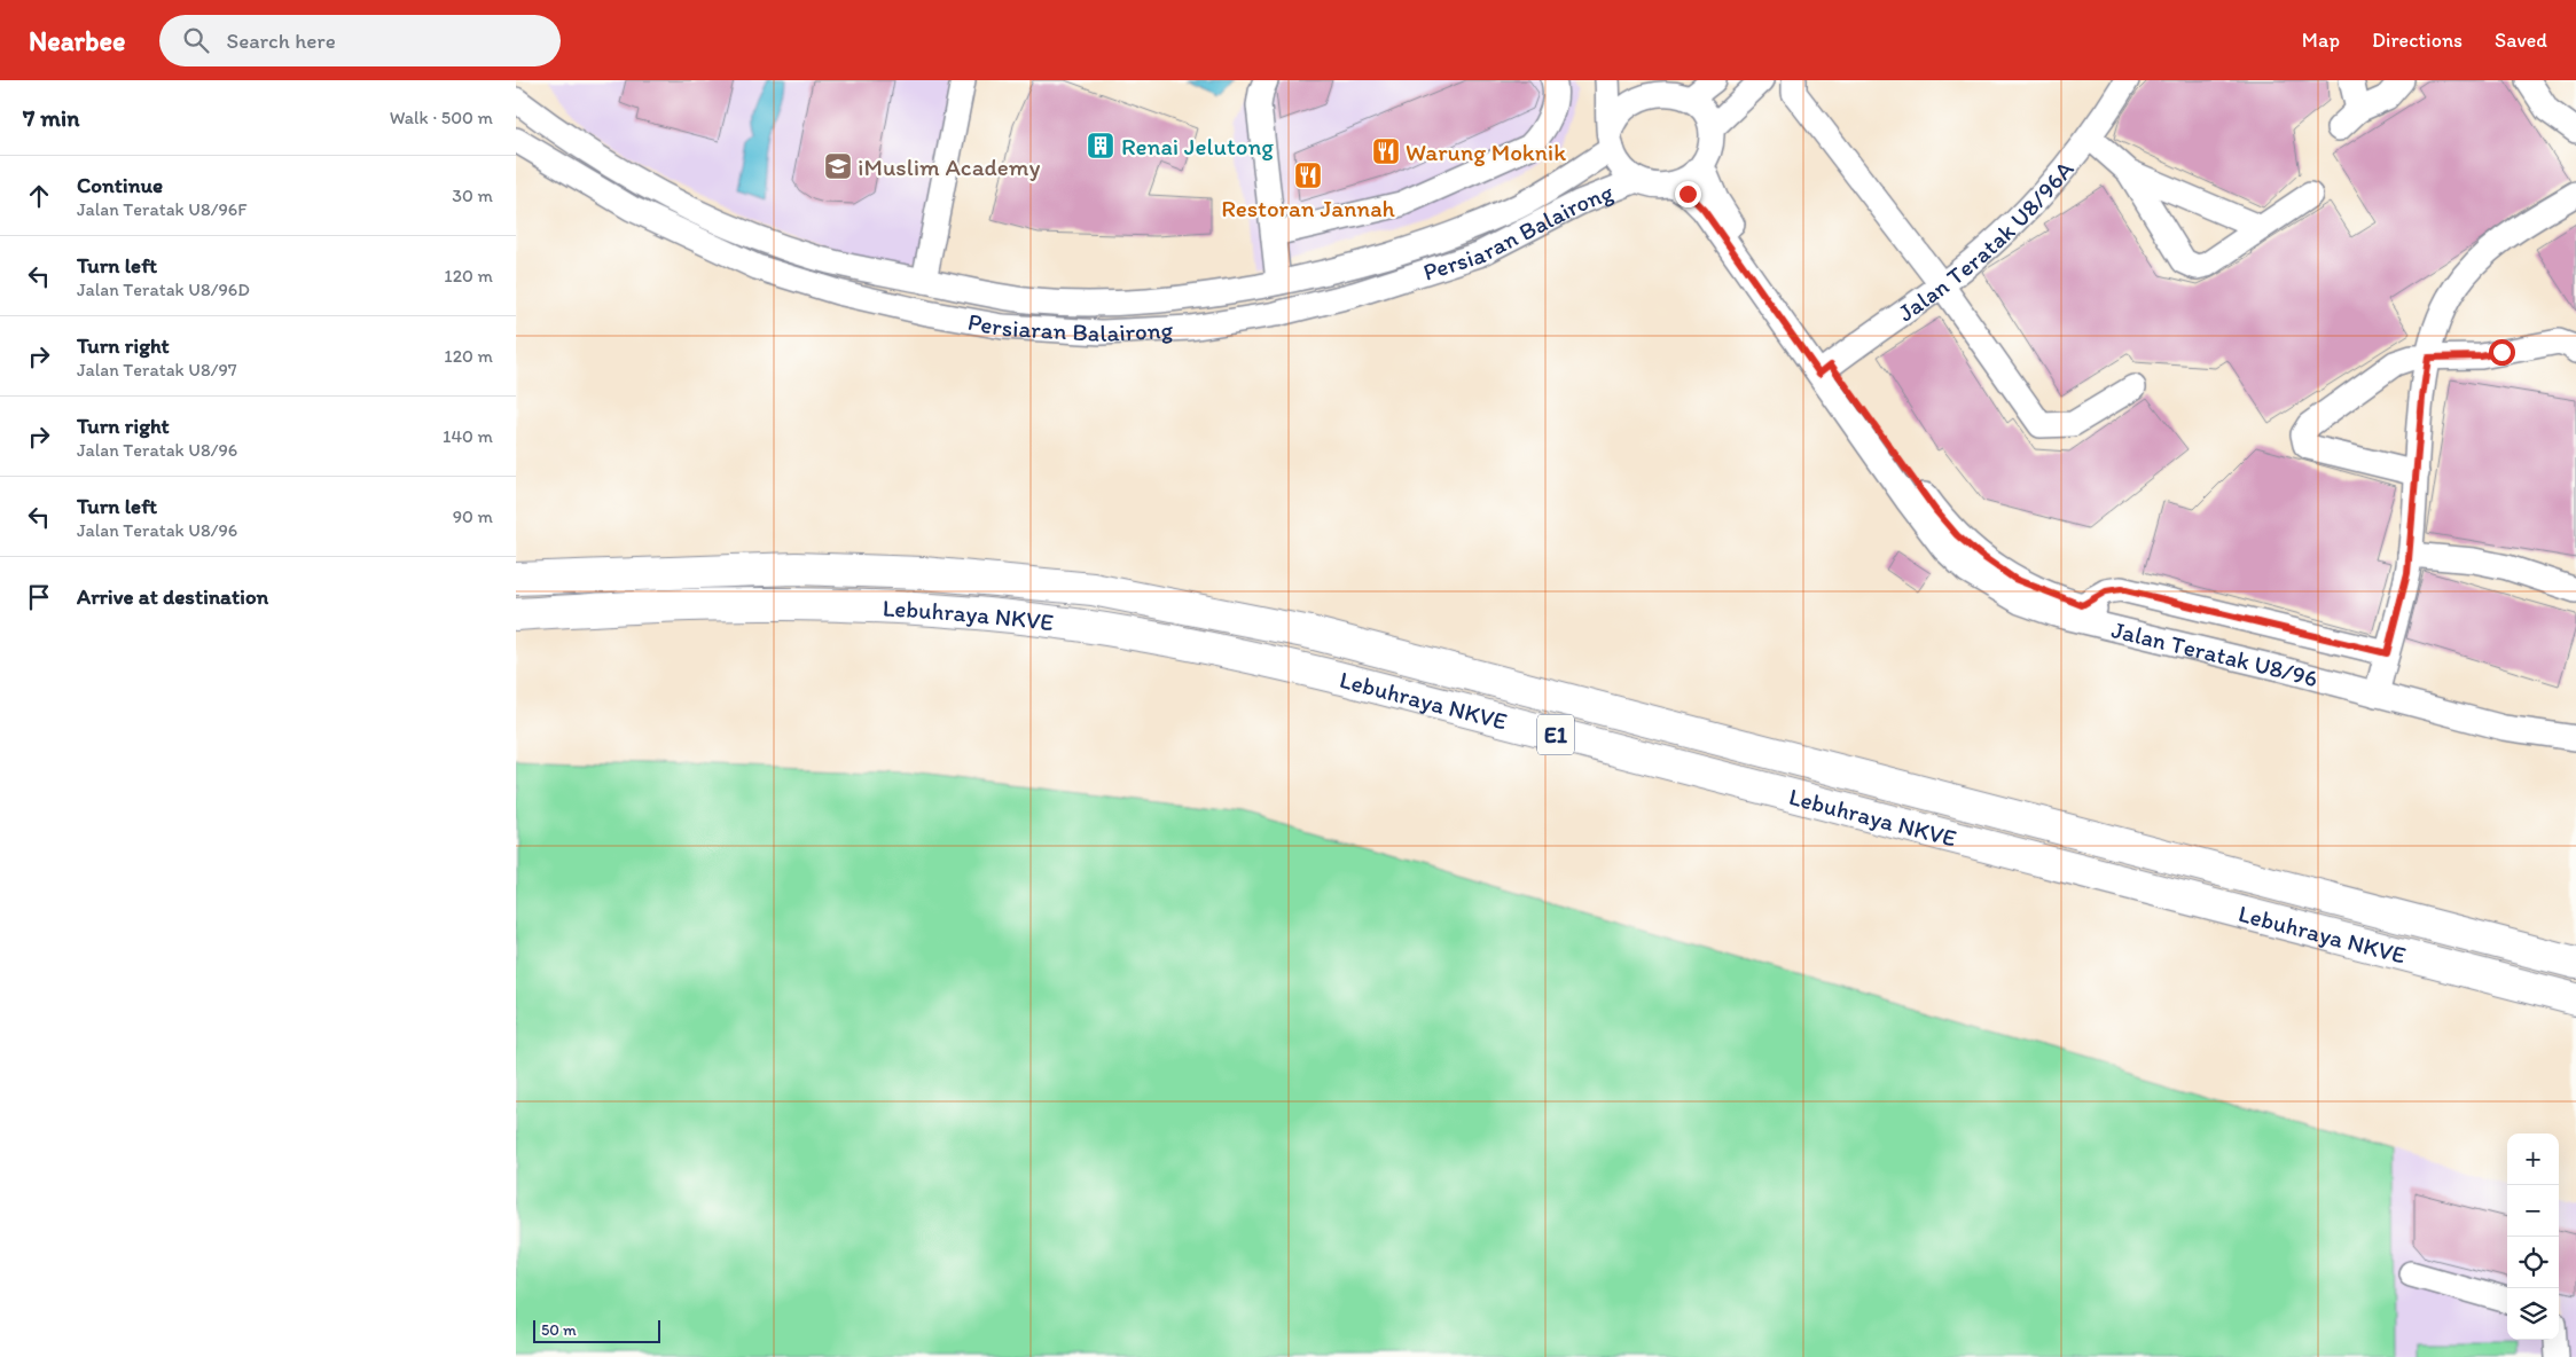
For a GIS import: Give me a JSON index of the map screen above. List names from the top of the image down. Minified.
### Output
{"streets":{"highway":["Lebuhraya NKVE","E1"],"street":["Persiaran Balairong","Jalan Teratak U8/96A","Jalan Teratak U8/96"]},"crossings":[["Persiaran Balairong","Jalan Teratak U8/96"],["Jalan Teratak U8/96A","Jalan Teratak U8/96"]],"places":{"building":["Renai Jelutong"],"restaurant":["Warung Moknik","Restoran Jannah"],"school or university":["iMuslim Academy"]},"scale_bar":"50 m","page":{"header":"Nearbee","search":"Search here","nav":["Map","Directions","Saved"],"heading":["7 min","Walk · 500 m"],"list":[["Continue","Jalan Teratak U8/96F","30 m"],["Turn left","Jalan Teratak U8/96D","120 m"],["Turn right","Jalan Teratak U8/97","120 m"],["Turn right","Jalan Teratak U8/96","140 m"],["Turn left","Jalan Teratak U8/96","90 m"],"Arrive at destination"],"map_buttons":["+","−"],"scale":"50 m"}}
